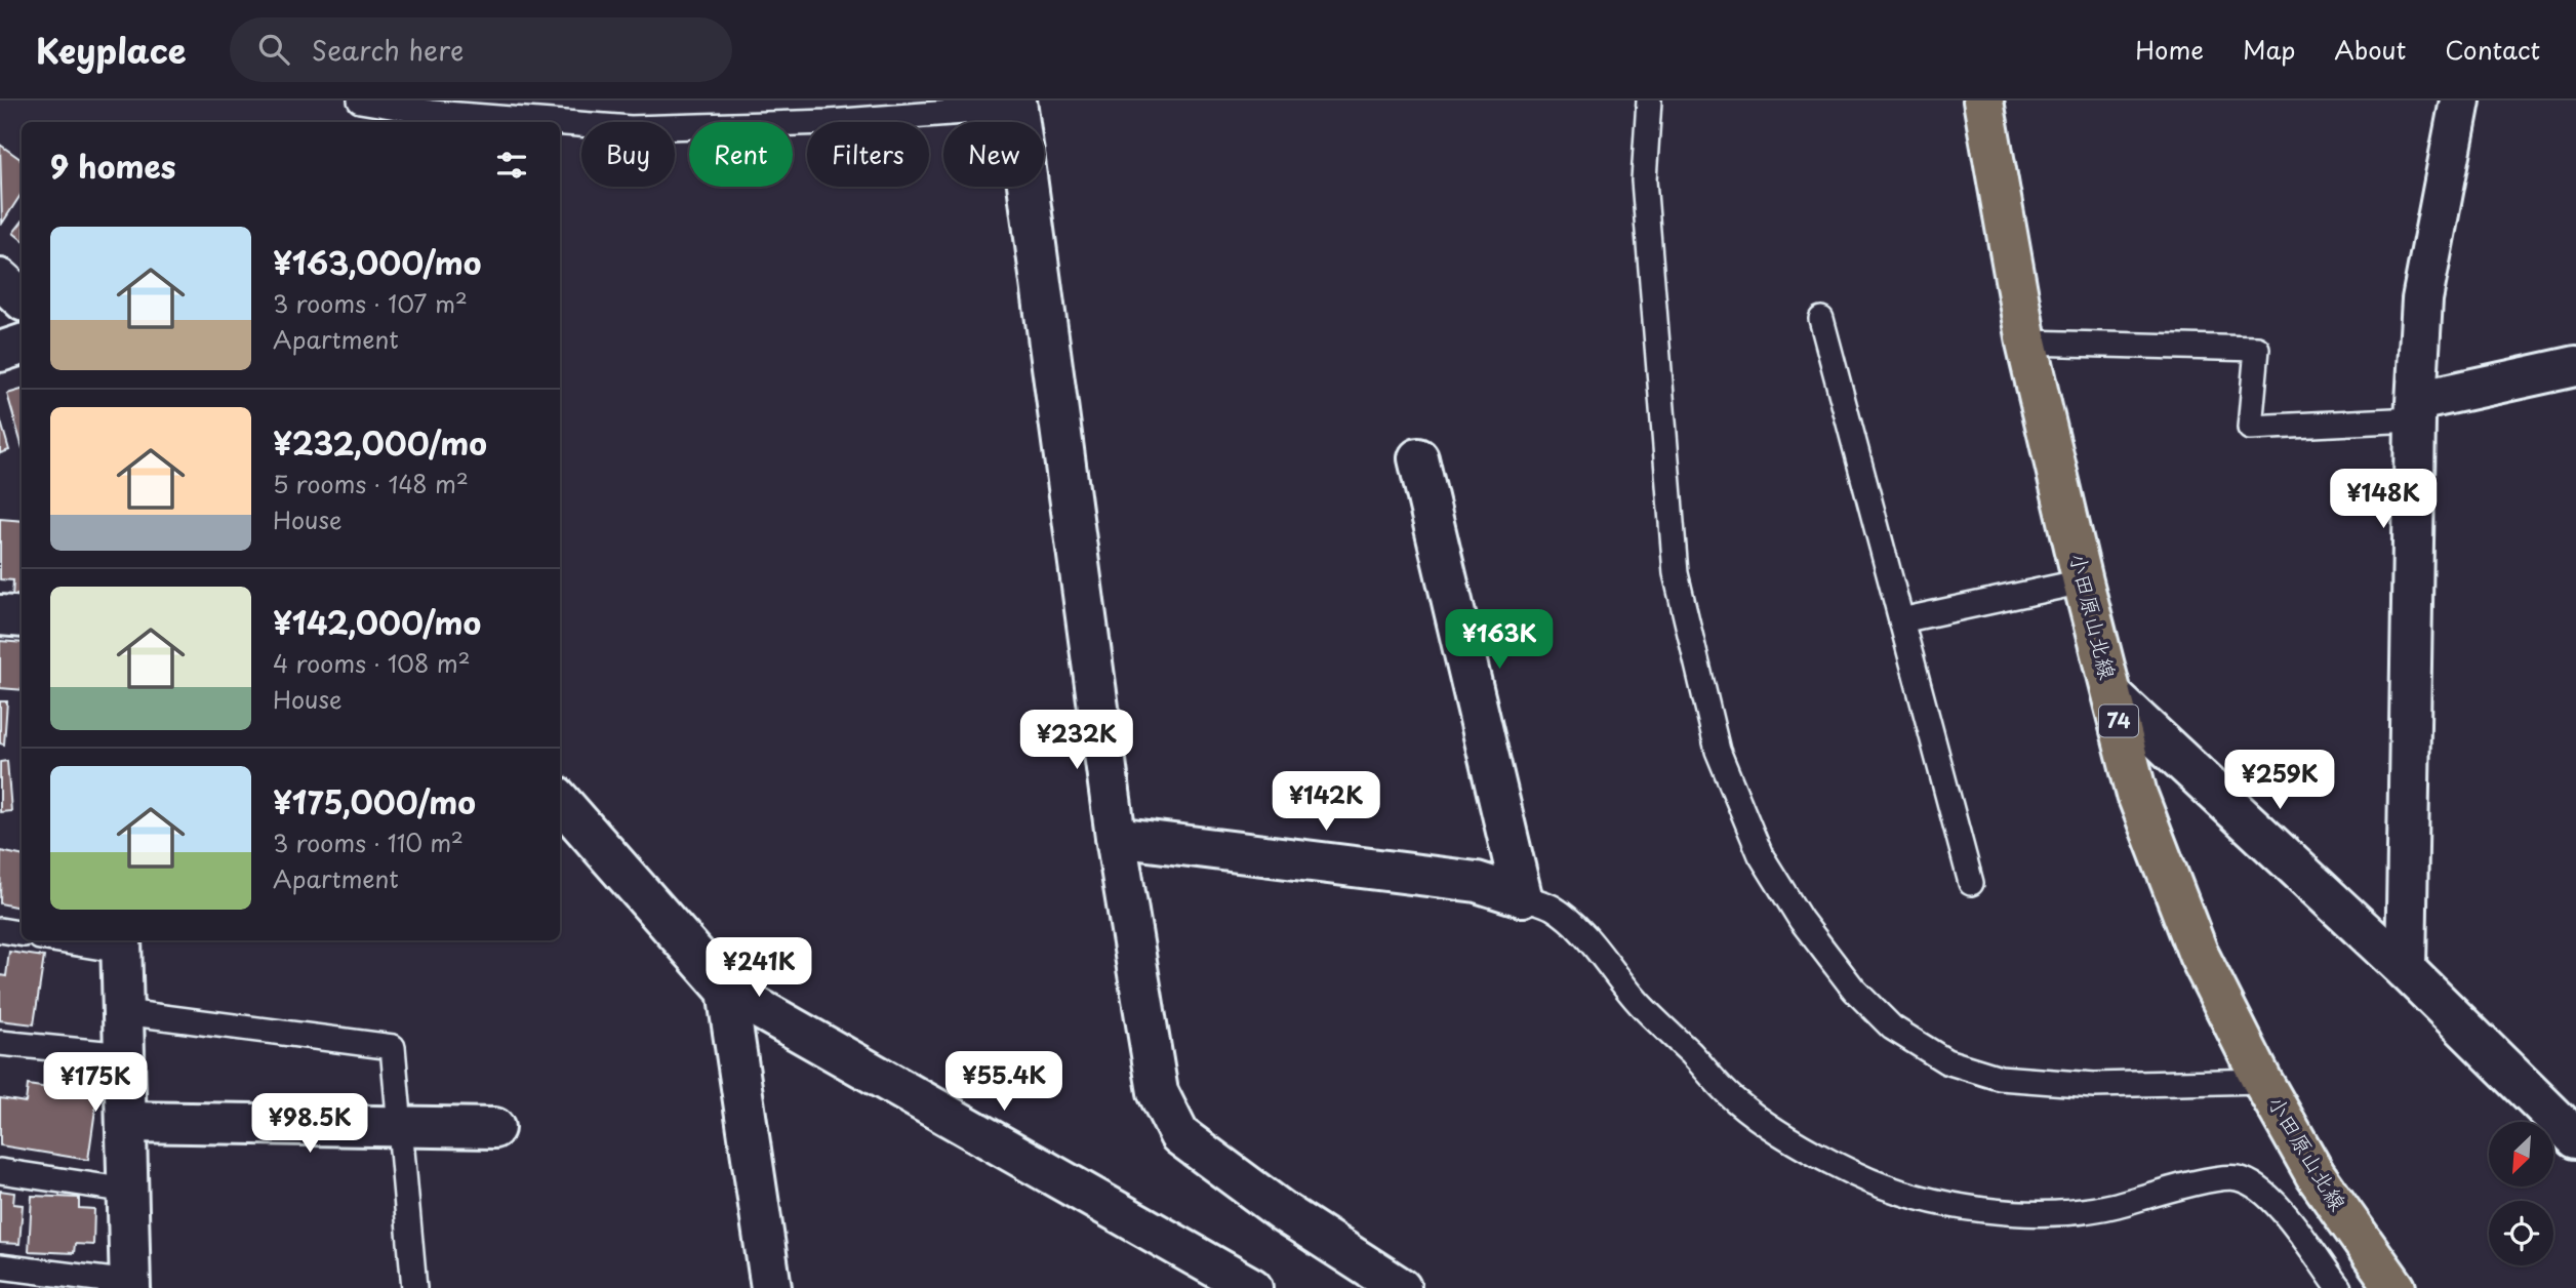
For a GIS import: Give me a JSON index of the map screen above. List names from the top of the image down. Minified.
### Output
{"streets":{"main road":["小田原山北線","74"]},"north":"bottom left","page":{"header":"Keyplace","search":"Search here","nav":["Home","Map","About","Contact"],"chip":["Buy","Rent","Filters","New"],"heading":"9 homes","list":[{"name":"¥163,000/mo","note":"3 rooms · 107 m² · Apartment"},{"name":"¥232,000/mo","note":"5 rooms · 148 m² · House"},{"name":"¥142,000/mo","note":"4 rooms · 108 m² · House"},{"name":"¥175,000/mo","note":"3 rooms · 110 m² · Apartment"}],"price":["¥148K","¥163K","¥232K","¥259K","¥142K","¥241K","¥55.4K","¥175K","¥98.5K"]}}
